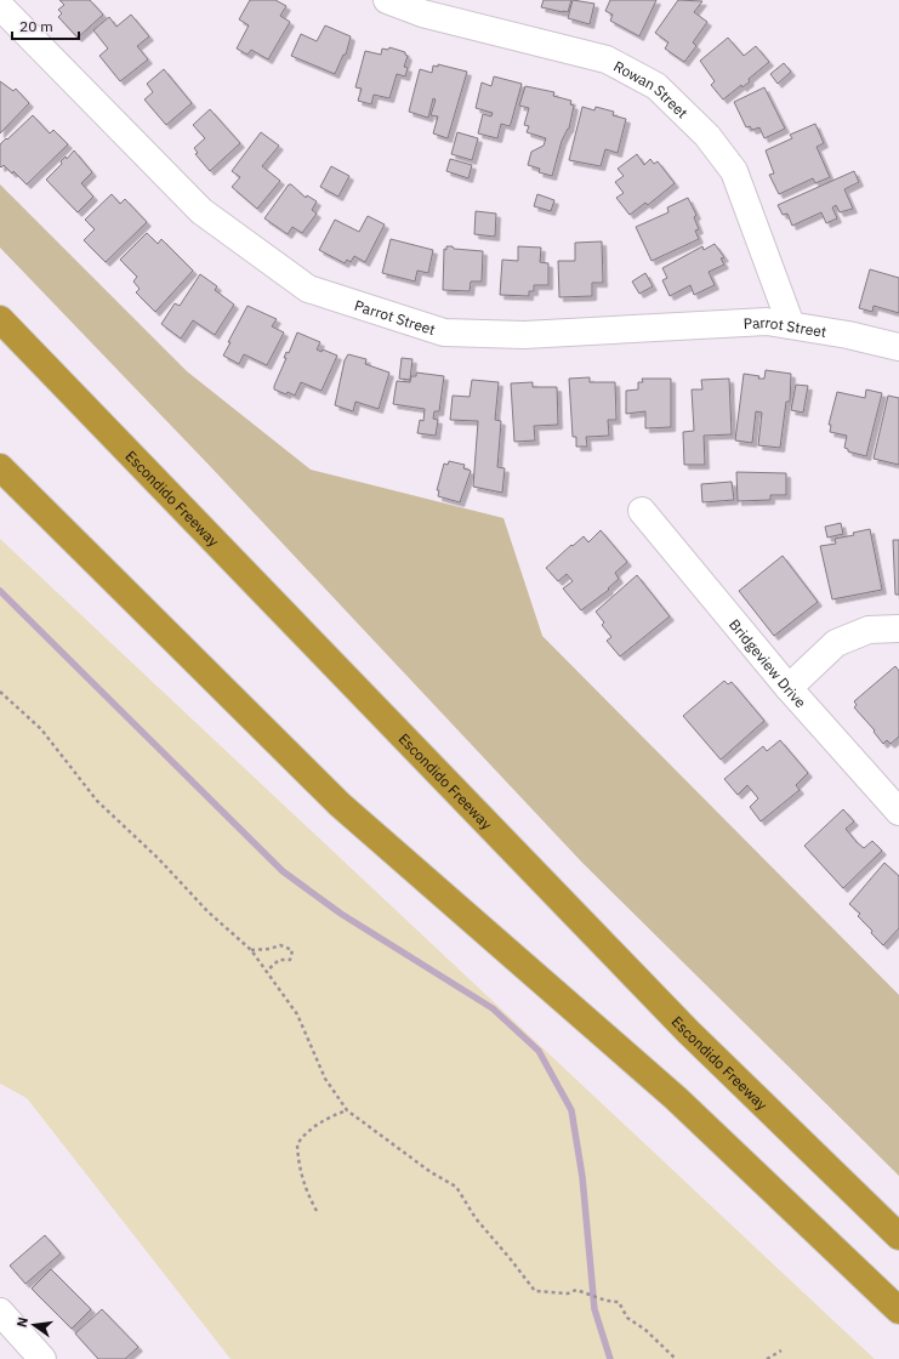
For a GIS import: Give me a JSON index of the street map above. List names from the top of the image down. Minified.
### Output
{"streets":{"highway":["Escondido Freeway"],"street":["Rowan Street","Parrot Street","Bridgeview Drive"]},"crossings":[["Rowan Street","Parrot Street"]],"scale_bar":"20 m","north":"left"}
